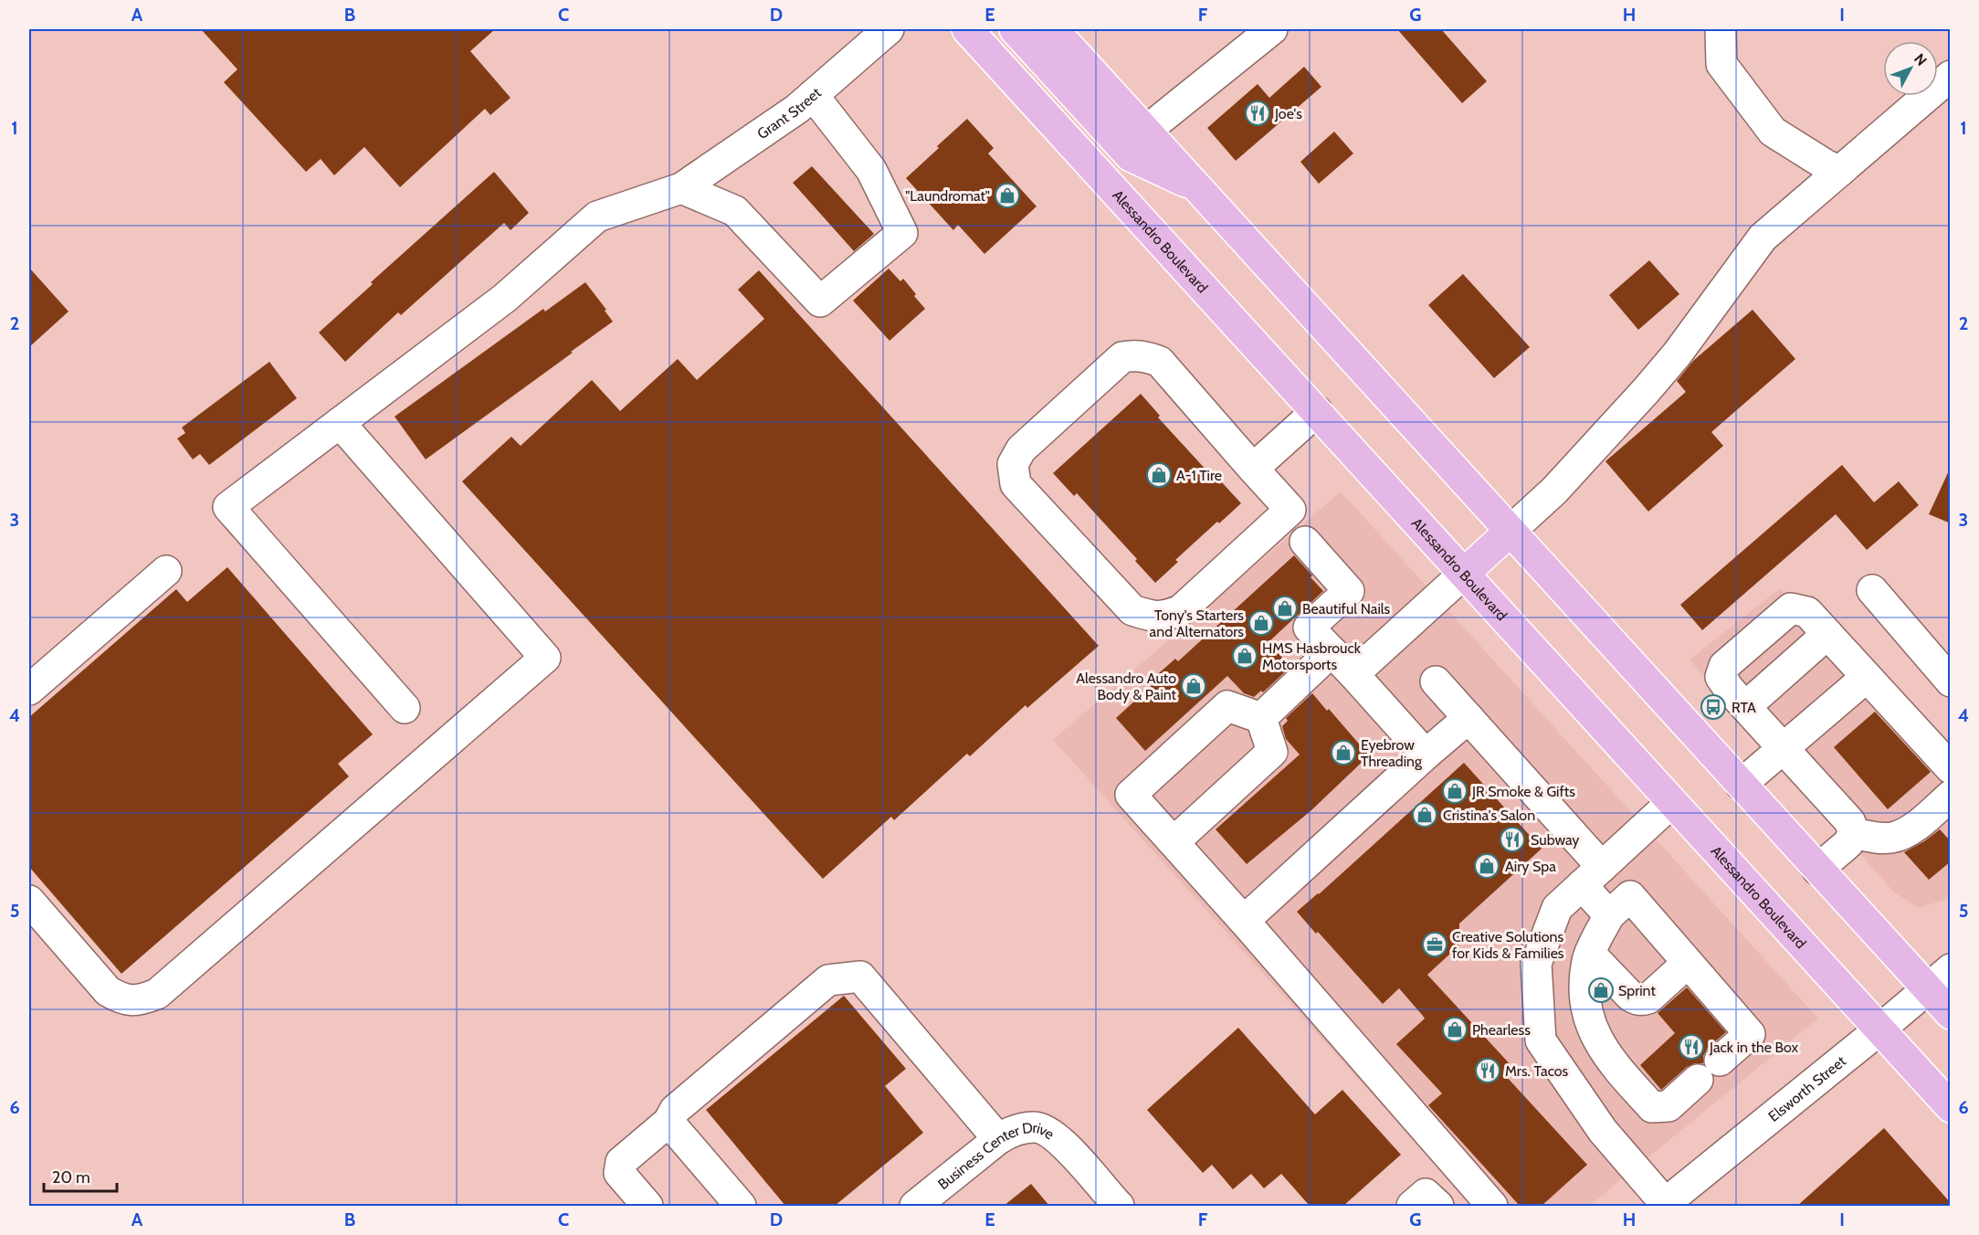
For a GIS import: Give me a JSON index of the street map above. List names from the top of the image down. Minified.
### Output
{"streets":{"main road":["Alessandro Boulevard"],"street":["Grant Street","Elsworth Street","Business Center Drive"]},"crossings":[["Alessandro Boulevard","Elsworth Street"]],"places":{"restaurant":["Joe's","Subway","Jack in the Box","Mrs. Tacos"],"shop":["\"Laundromat\"","A-1 Tire","Beautiful Nails","Tony's Starters and Alternators","HMS Hasbrouck Motorsports","Alessandro Auto Body & Paint","Eyebrow Threading","JR Smoke & Gifts","Cristina's Salon","Airy Spa","Sprint","Phearless"],"bus stop":["RTA"],"office":["Creative Solutions for Kids & Families"]},"scale_bar":"20 m","north":"top right","grid":{"columns":["A","B","C","D","E","F","G","H","I"],"rows":["1","2","3","4","5","6"]}}
